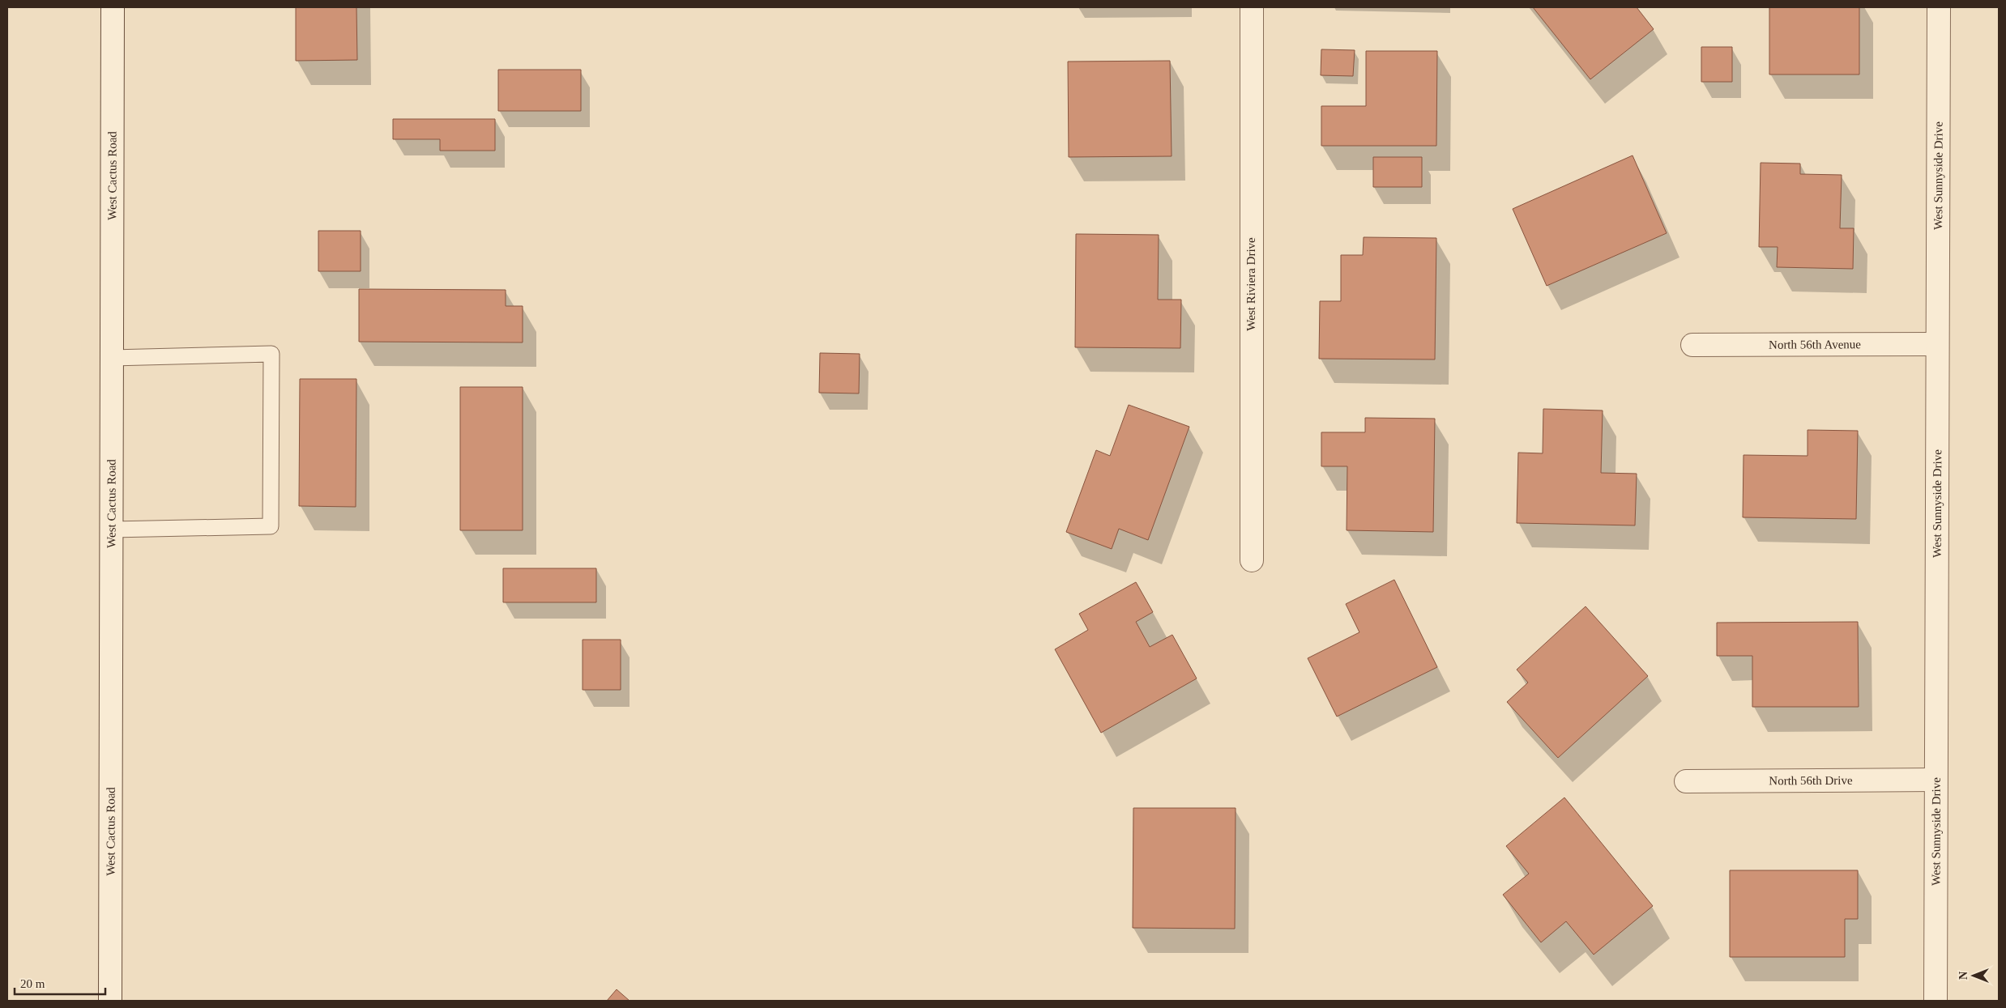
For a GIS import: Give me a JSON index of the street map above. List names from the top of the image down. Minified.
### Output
{"streets":{"street":["West Cactus Road","West Sunnyside Drive","West Riviera Drive","North 56th Avenue","North 56th Drive"]},"crossings":[["West Sunnyside Drive","North 56th Avenue"],["West Sunnyside Drive","North 56th Drive"]],"scale_bar":"20 m","north":"left"}
